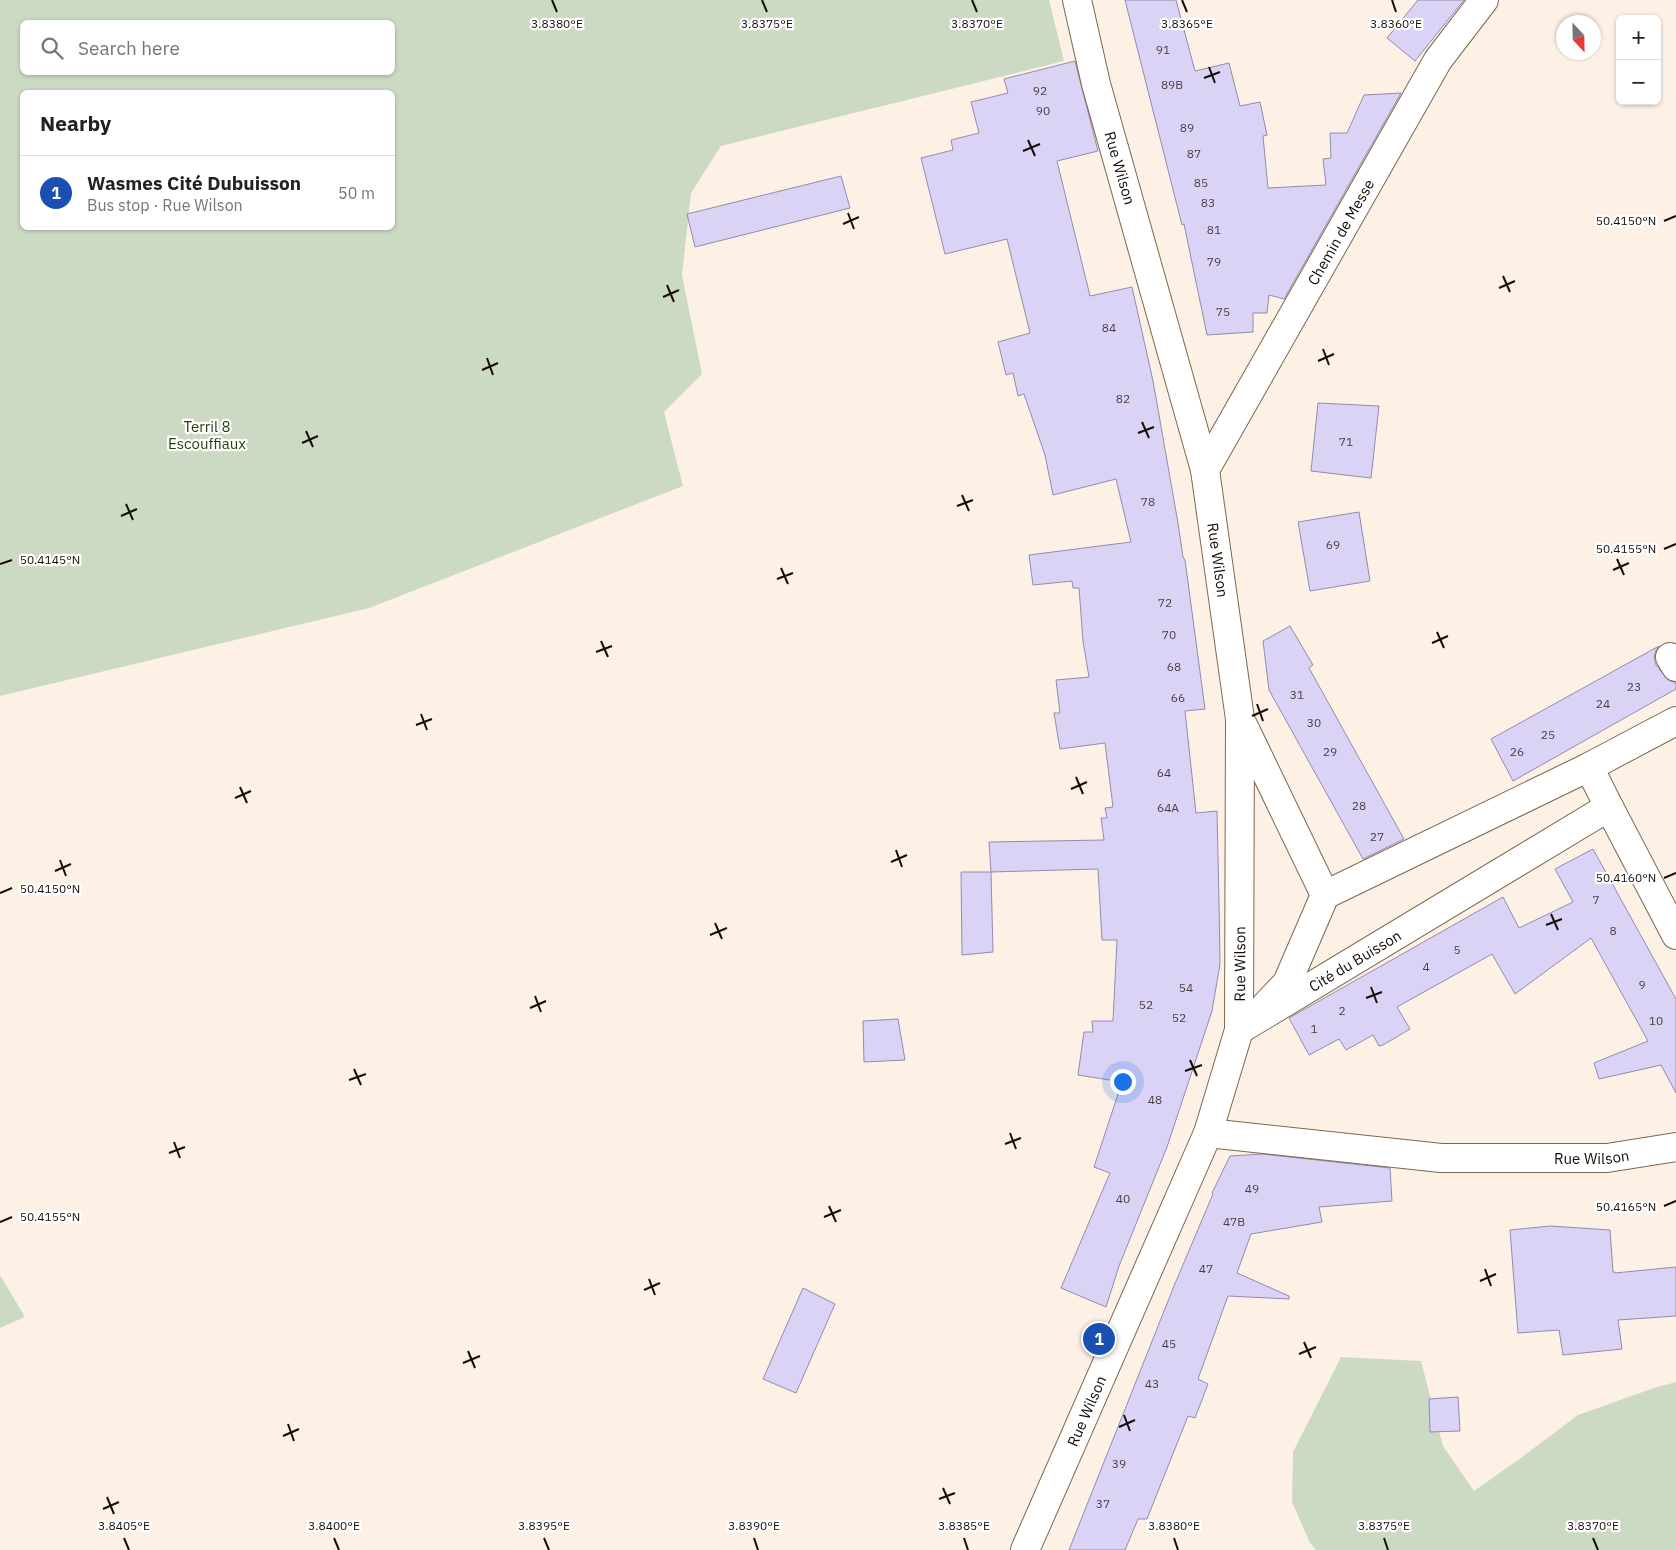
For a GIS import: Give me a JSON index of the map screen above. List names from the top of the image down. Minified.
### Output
{"streets":{"street":["Rue Wilson","Chemin de Messe","Cité du Buisson"]},"crossings":[["Rue Wilson","Chemin de Messe"],["Rue Wilson","Cité du Buisson"]],"parks":["Terril 8 Escouffiaux"],"house_numbers":["91","89B","92","90","89","87","85","83","81","79","75","84","82","71","78","69","72","70","68","23","31","66","24","30","25","29","26","64","28","64A","27","7","8","5","4","9","54","52","2","52","10","1","48","49","40","47B","47","45","43","39","37"],"north":"bottom","page":{"map_buttons":["+","−"],"search":"Search here","heading":"Nearby","list":[{"mark":"1","name":"Wasmes Cité Dubuisson","note":"Bus stop · Rue Wilson","value":"50 m"}],"pins":"1"},"coordinates":["3.8380°E","3.8375°E","3.8370°E","3.8365°E","3.8360°E","50.4150°N","50.4155°N","50.4145°N","50.4160°N","50.4165°N","3.8405°E","3.8400°E","3.8395°E","3.8390°E","3.8385°E"]}
